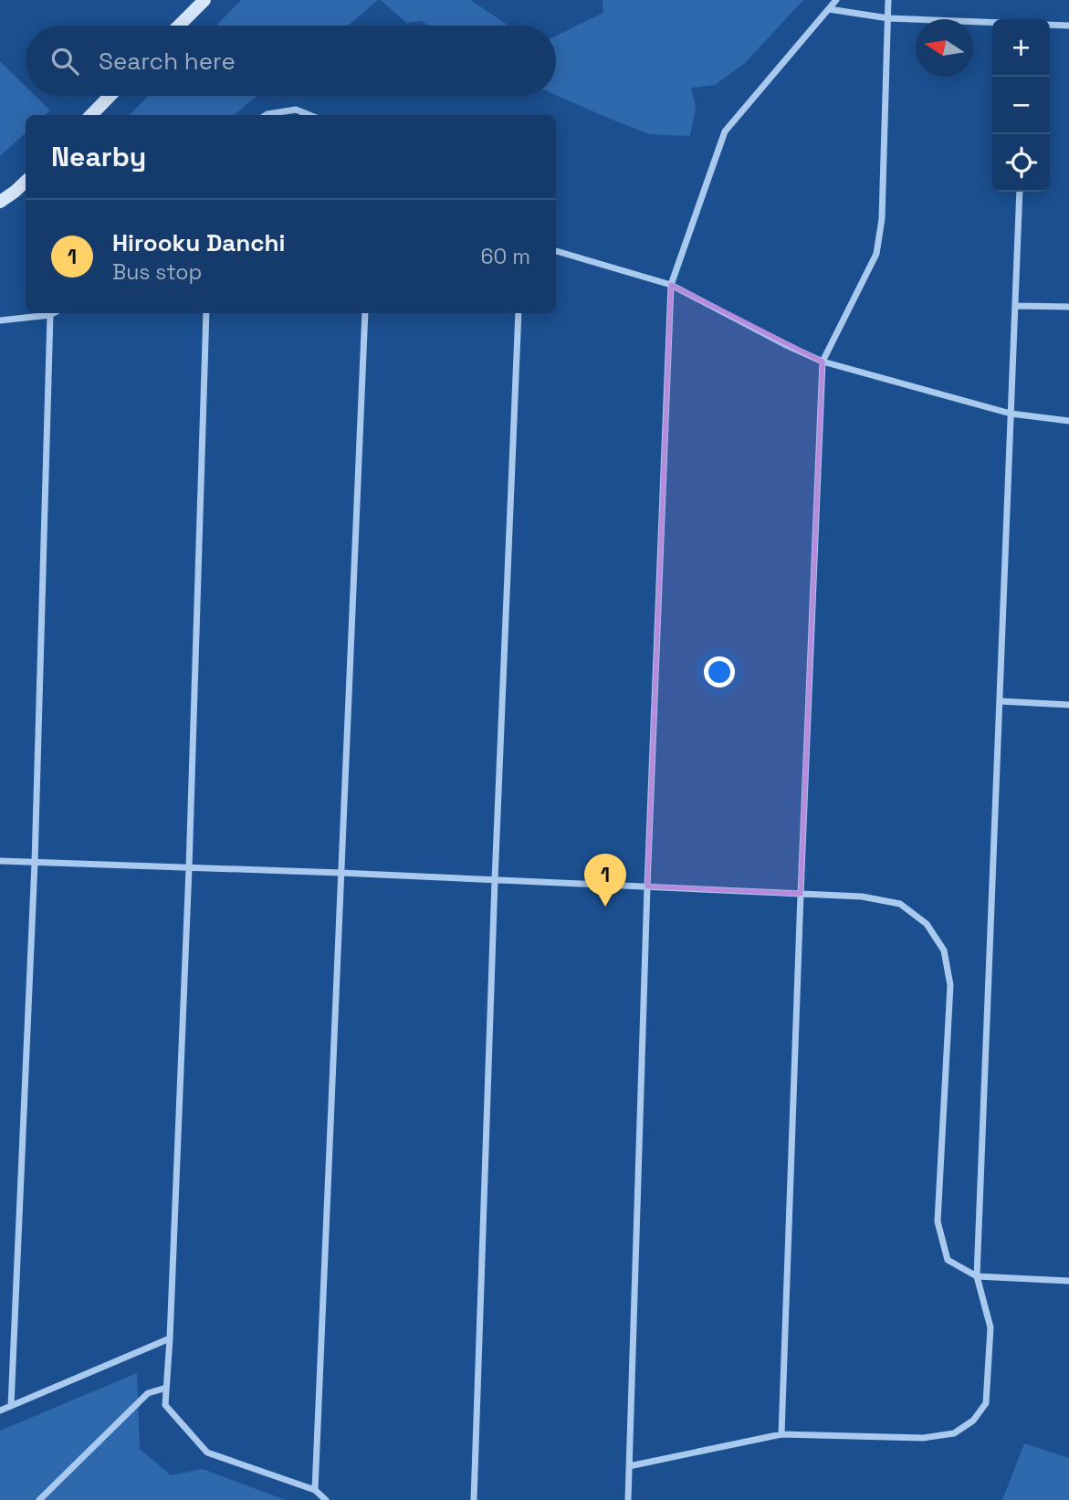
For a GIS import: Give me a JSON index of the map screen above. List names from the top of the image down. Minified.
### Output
{"north":"left","page":{"map_buttons":["+","−"],"search":"Search here","heading":"Nearby","list":[{"mark":"1","name":"Hirooku Danchi","note":"Bus stop","value":"60 m"}],"pins":"1"}}
